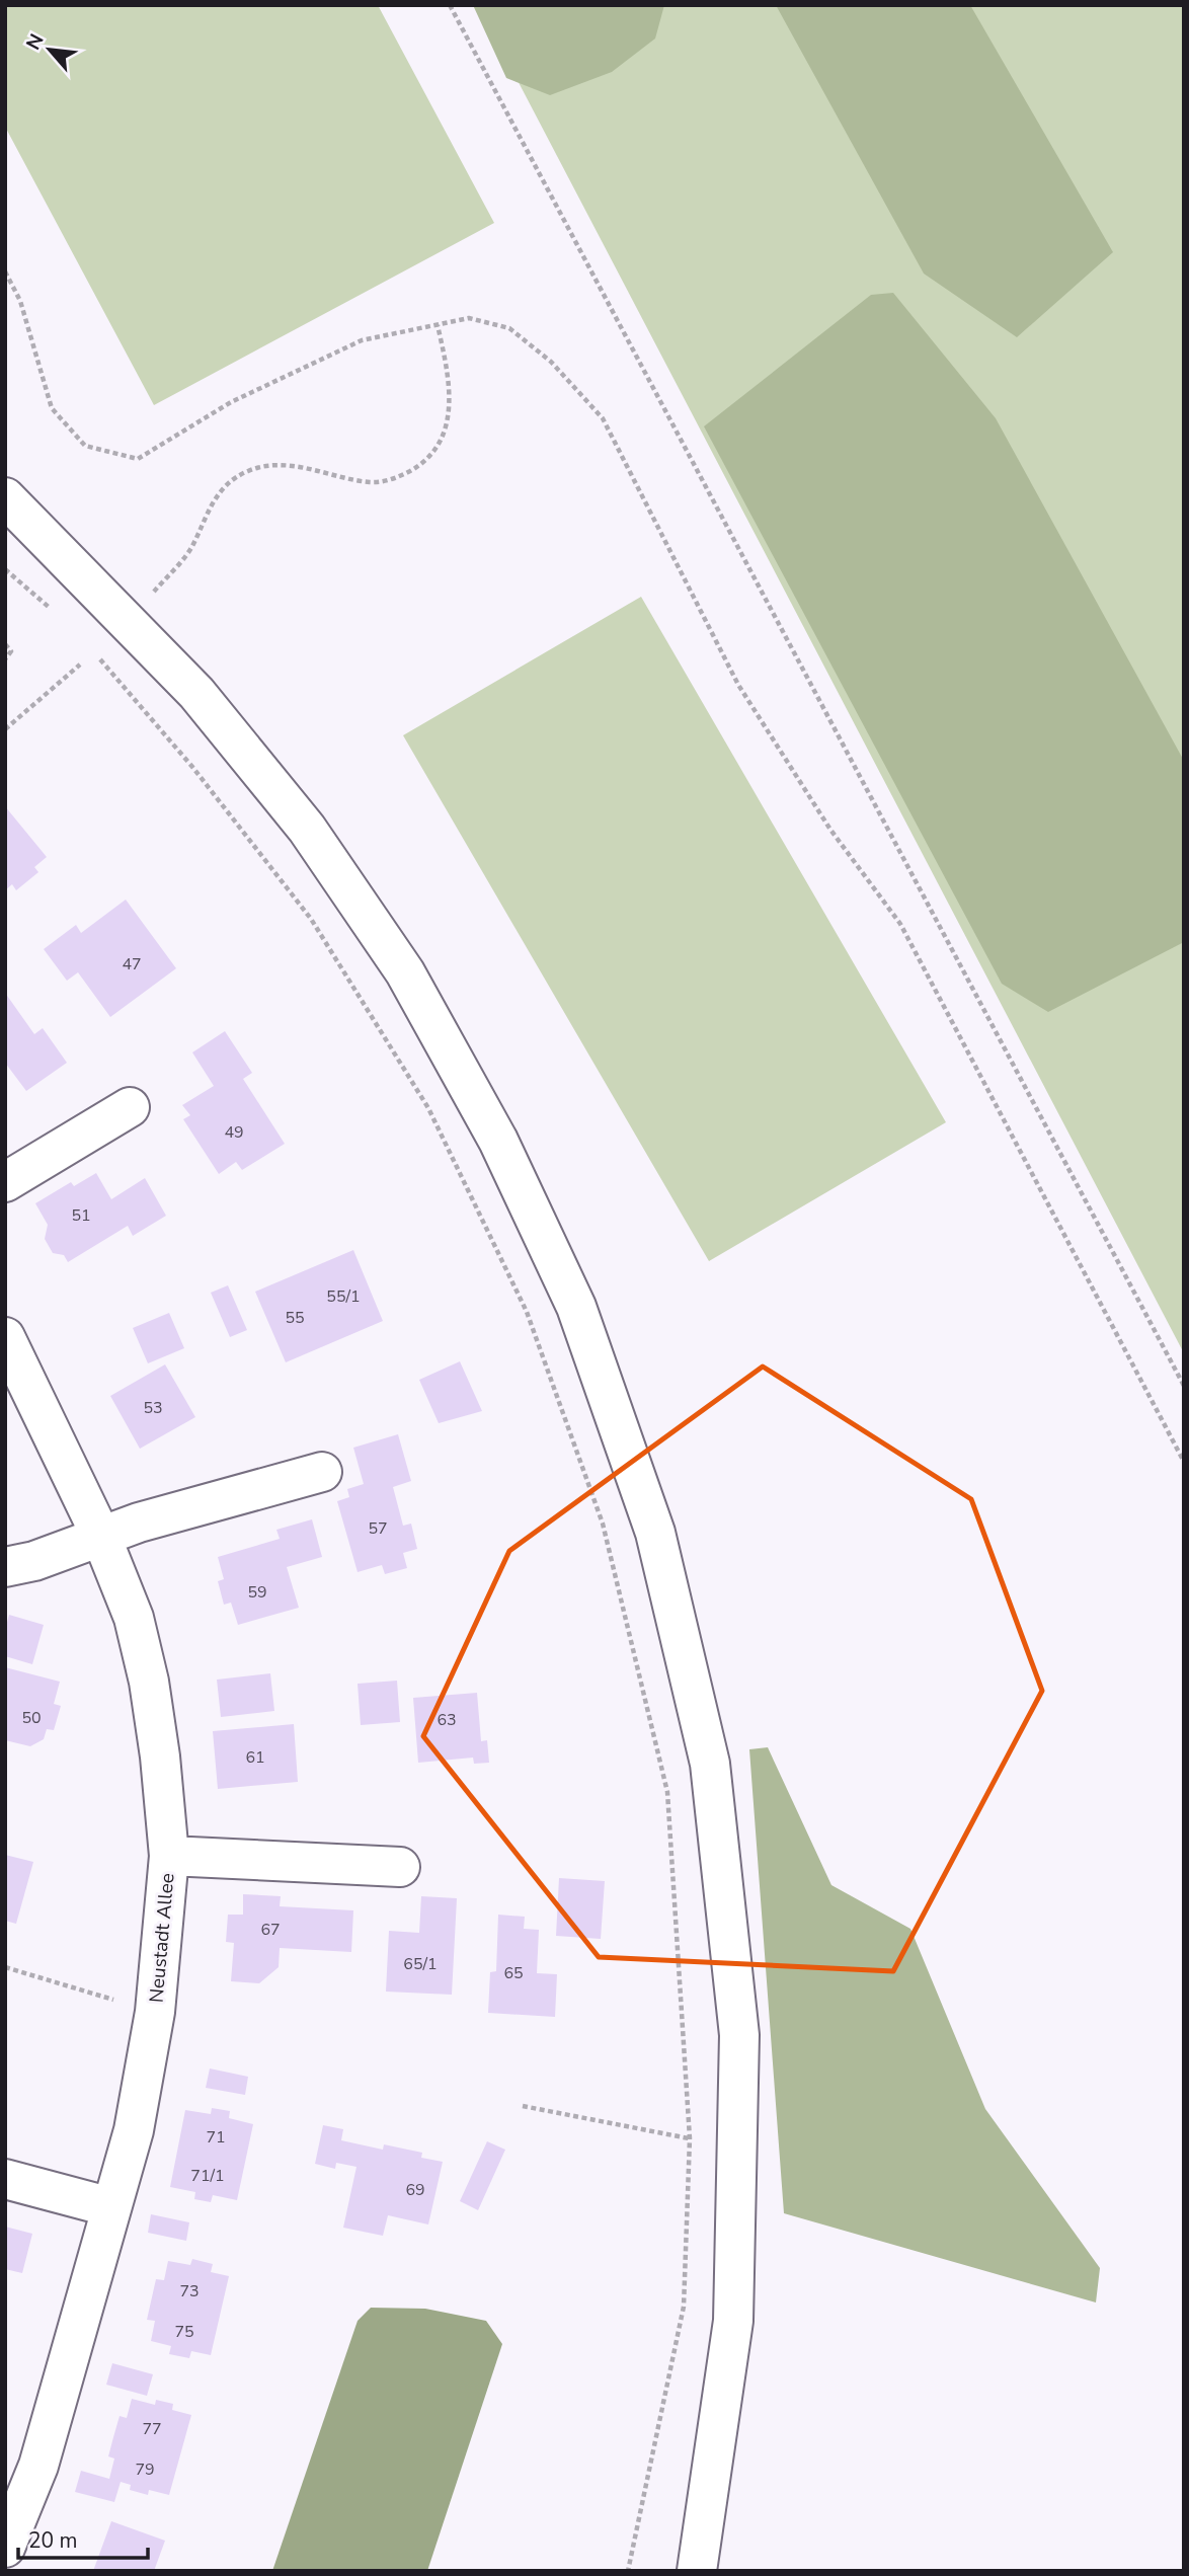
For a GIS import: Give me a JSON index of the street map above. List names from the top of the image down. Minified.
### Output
{"streets":{"street":["Neustadt Allee"]},"house_numbers":["47","49","51","55/1","55","53","57","59","50","63","61","67","65/1","65","71","71/1","69","73","75","77","79"],"scale_bar":"20 m","north":"top left"}
